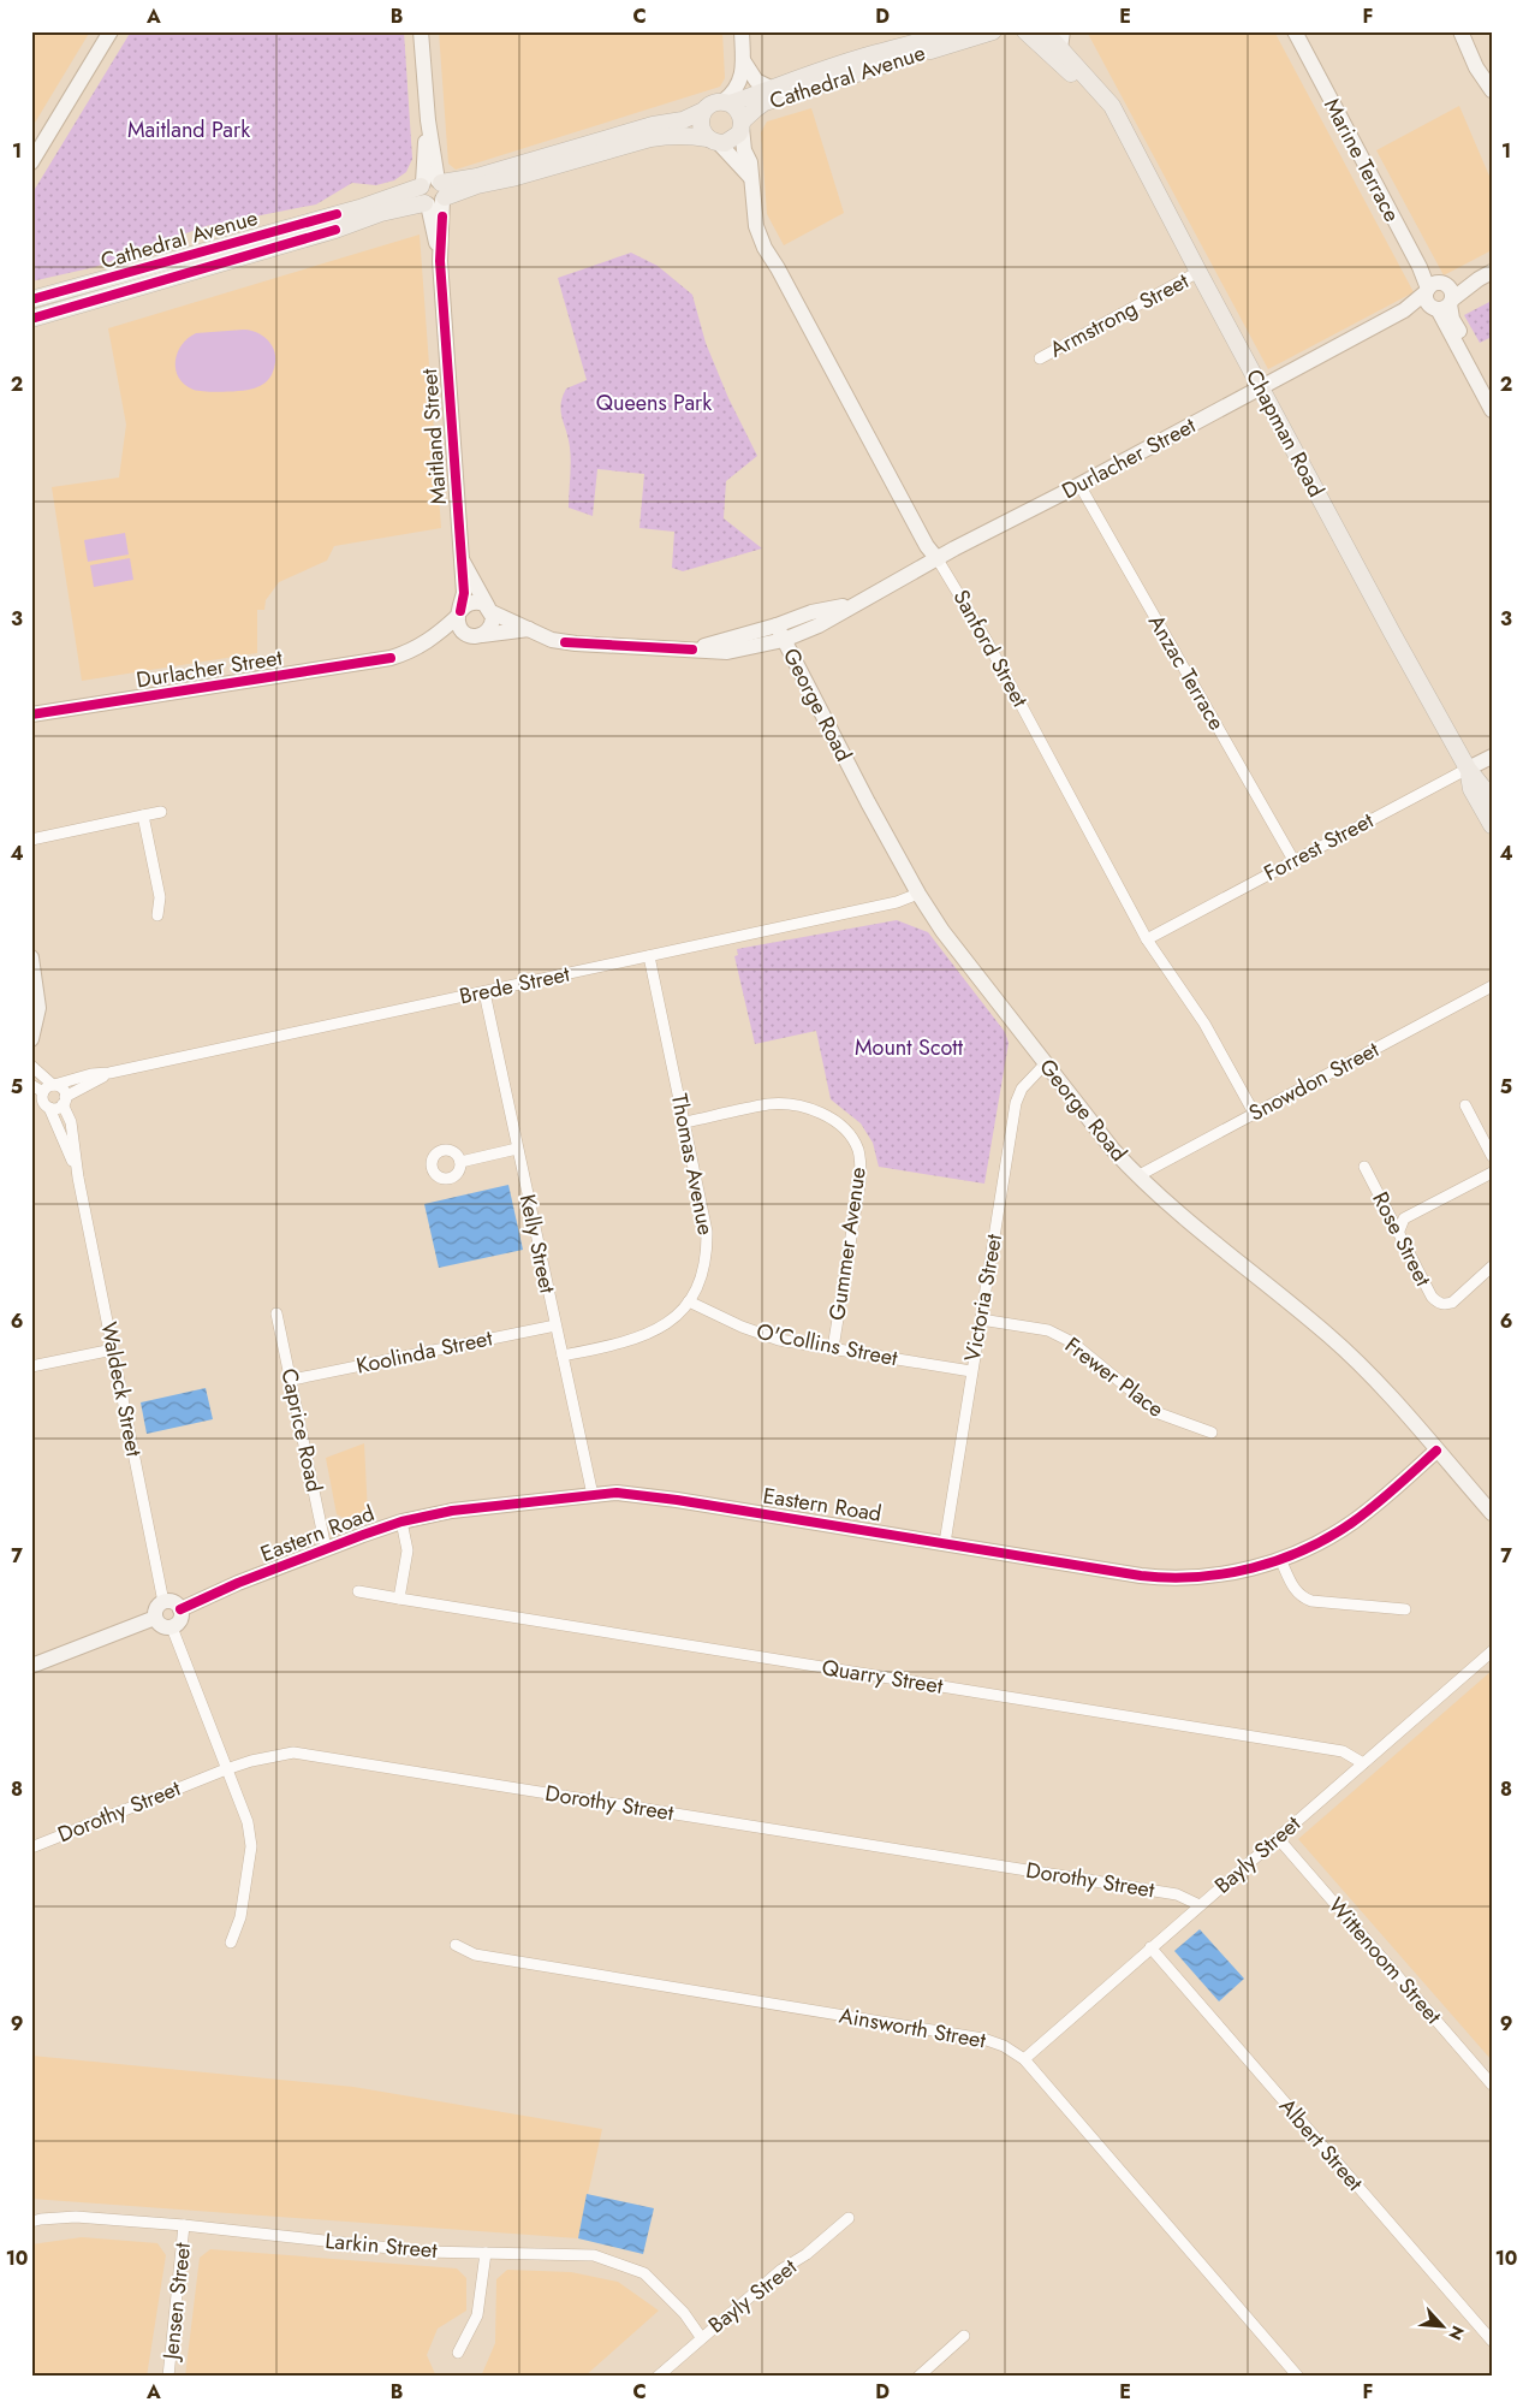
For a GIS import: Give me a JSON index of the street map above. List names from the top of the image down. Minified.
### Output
{"streets":{"main road":["Cathedral Avenue","Chapman Road"],"street":["Marine Terrace","Armstrong Street","Maitland Street","Durlacher Street","Sanford Street","Anzac Terrace","George Road","Forrest Street","Brede Street","Snowdon Street","Thomas Avenue","Rose Street","Kelly Street","Gummer Avenue","Victoria Street","O'Collins Street","Koolinda Street","Frewer Place","Waldeck Street","Caprice Road","Eastern Road","Quarry Street","Dorothy Street","Bayly Street","Wittenoom Street","Ainsworth Street","Albert Street","Larkin Street","Jensen Street"]},"crossings":[["Cathedral Avenue","Maitland Street"],["Cathedral Avenue","Sanford Street"],["Marine Terrace","Durlacher Street"],["Armstrong Street","Chapman Road"],["Chapman Road","Durlacher Street"],["Chapman Road","Forrest Street"],["Maitland Street","Durlacher Street"],["Durlacher Street","Sanford Street"],["Durlacher Street","Anzac Terrace"],["Durlacher Street","George Road"],["Sanford Street","Forrest Street"],["Sanford Street","Snowdon Street"],["Anzac Terrace","Forrest Street"],["George Road","Brede Street"],["George Road","Snowdon Street"],["George Road","Victoria Street"],["George Road","Eastern Road"],["Brede Street","Thomas Avenue"],["Brede Street","Kelly Street"],["Brede Street","Waldeck Street"],["Thomas Avenue","Kelly Street"],["Thomas Avenue","Gummer Avenue"],["Thomas Avenue","O'Collins Street"],["Kelly Street","Koolinda Street"],["Kelly Street","Eastern Road"],["Gummer Avenue","O'Collins Street"],["Victoria Street","O'Collins Street"],["Victoria Street","Frewer Place"],["Victoria Street","Eastern Road"],["Koolinda Street","Caprice Road"],["Waldeck Street","Eastern Road"],["Caprice Road","Eastern Road"],["Quarry Street","Bayly Street"],["Dorothy Street","Bayly Street"],["Bayly Street","Wittenoom Street"],["Bayly Street","Ainsworth Street"],["Bayly Street","Albert Street"],["Bayly Street","Larkin Street"],["Larkin Street","Jensen Street"]],"parks":["Maitland Park","Queens Park","Mount Scott"],"north":"bottom right","grid":{"columns":["A","B","C","D","E","F"],"rows":["1","2","3","4","5","6","7","8","9","10"]}}
